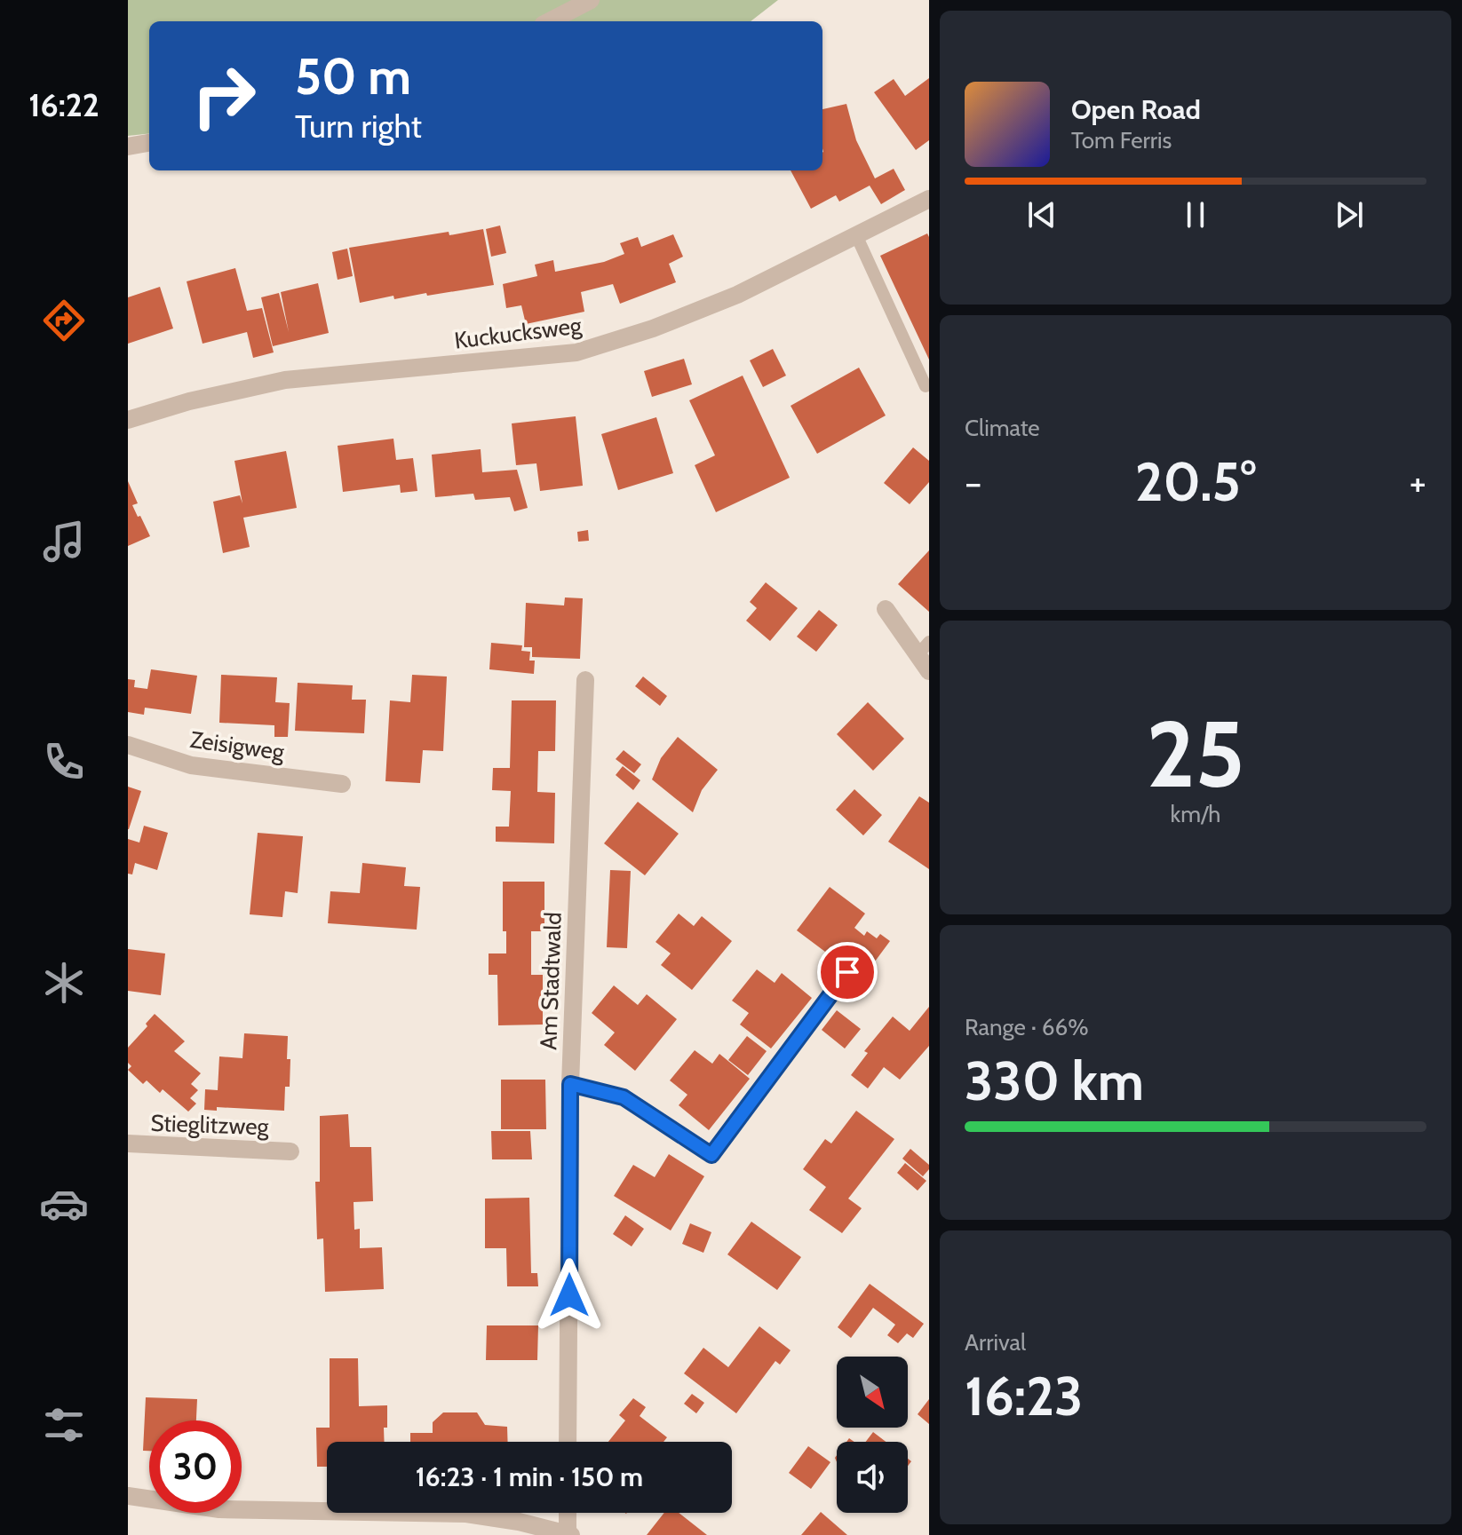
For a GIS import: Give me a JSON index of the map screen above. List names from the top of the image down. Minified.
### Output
{"streets":{"street":["Kuckucksweg","Zeisigweg","Am Stadtwald","Stieglitzweg"]},"north":"bottom right","page":{"tabs":"16:22","turn":["50 m","Turn right"],"song":["Open Road","Tom Ferris"],"tile":["Climate",["25","km/h"],["Range · 66%","330 km"],["Arrival","16:23"]],"heat":["−","20.5°","+"],"limit":"30","trip":"16:23 · 1 min · 150 m"}}
